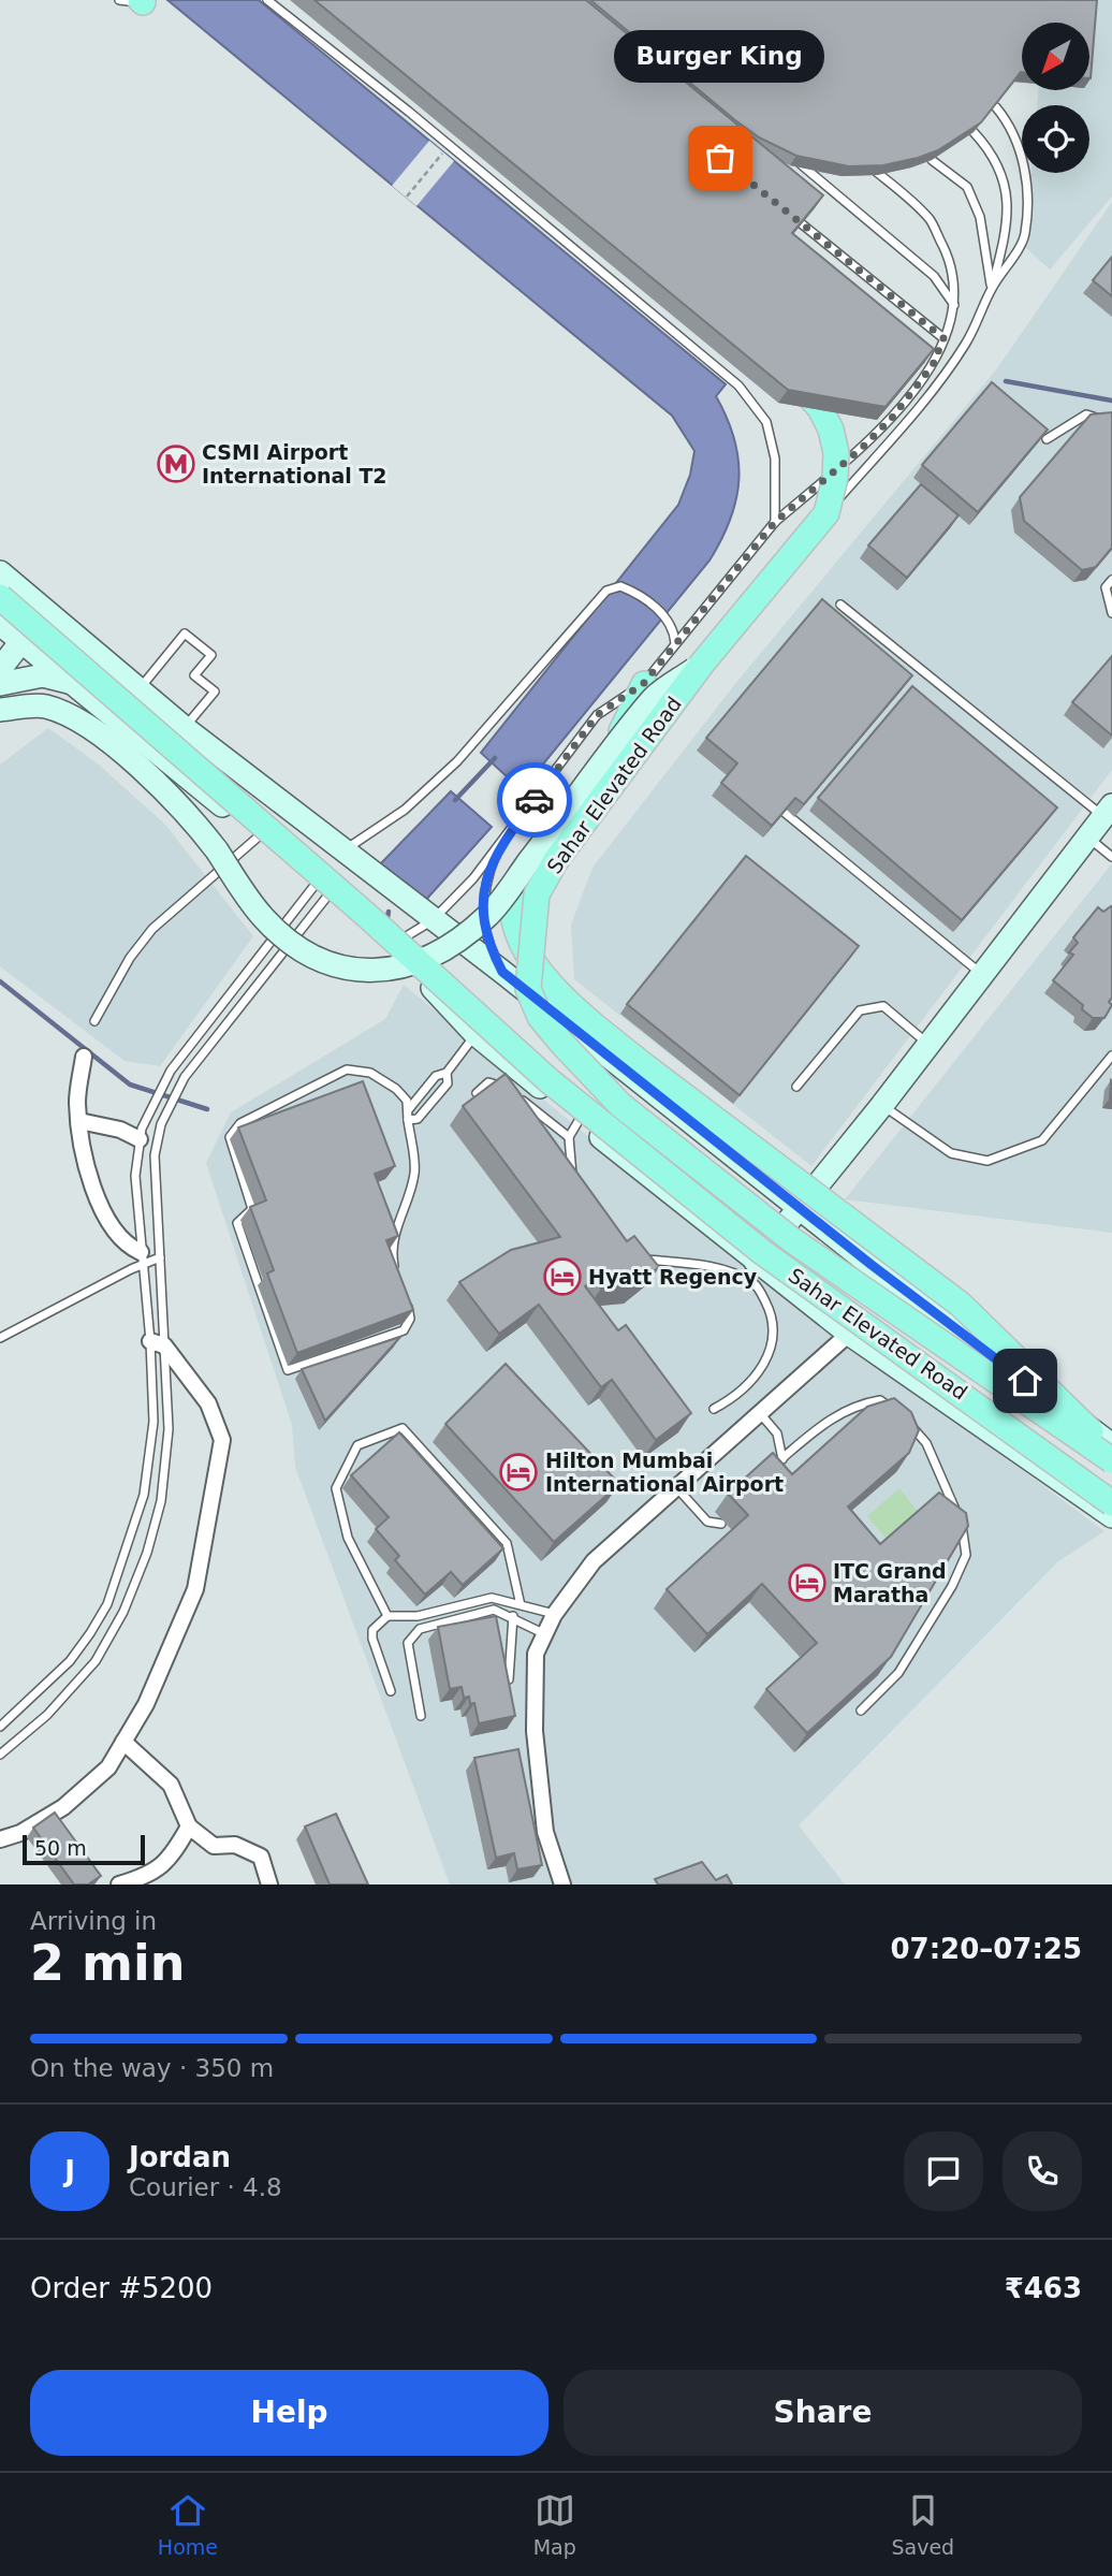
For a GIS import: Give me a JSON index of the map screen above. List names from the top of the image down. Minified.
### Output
{"streets":{"main road":["Sahar Elevated Road"]},"places":{"other":["Burger King"],"metro station":["CSMI Airport International T2"],"hotel":["Hyatt Regency","Hilton Mumbai International Airport","ITC Grand Maratha"]},"scale_bar":"50 m","north":"bottom left","page":{"bubble":"Burger King","scale":"50 m","heading":["2 min","Arriving in","07:20–07:25"],"panel":["Jordan","Courier · 4.8","Order #5200","₹463"],"bar":"On the way · 350 m","round":"J","buttons":["Help","Share"],"tabs":["Home","Map","Saved"]}}
